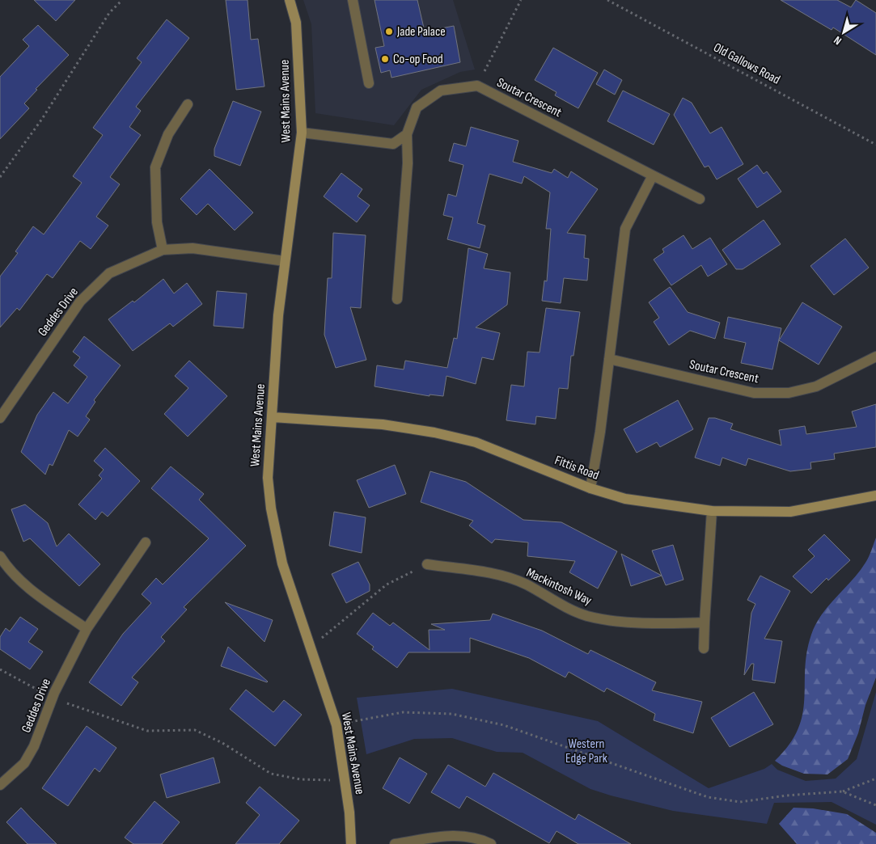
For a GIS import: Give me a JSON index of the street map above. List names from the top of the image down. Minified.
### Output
{"streets":{"street":["Soutar Crescent","West Mains Avenue","Geddes Drive","Fittis Road","Mackintosh Way"],"path":["Old Gallows Road"]},"crossings":[["West Mains Avenue","Geddes Drive"],["West Mains Avenue","Fittis Road"]],"parks":["Western Edge Park"],"places":["Jade Palace","Co-op Food"],"north":"bottom left"}
